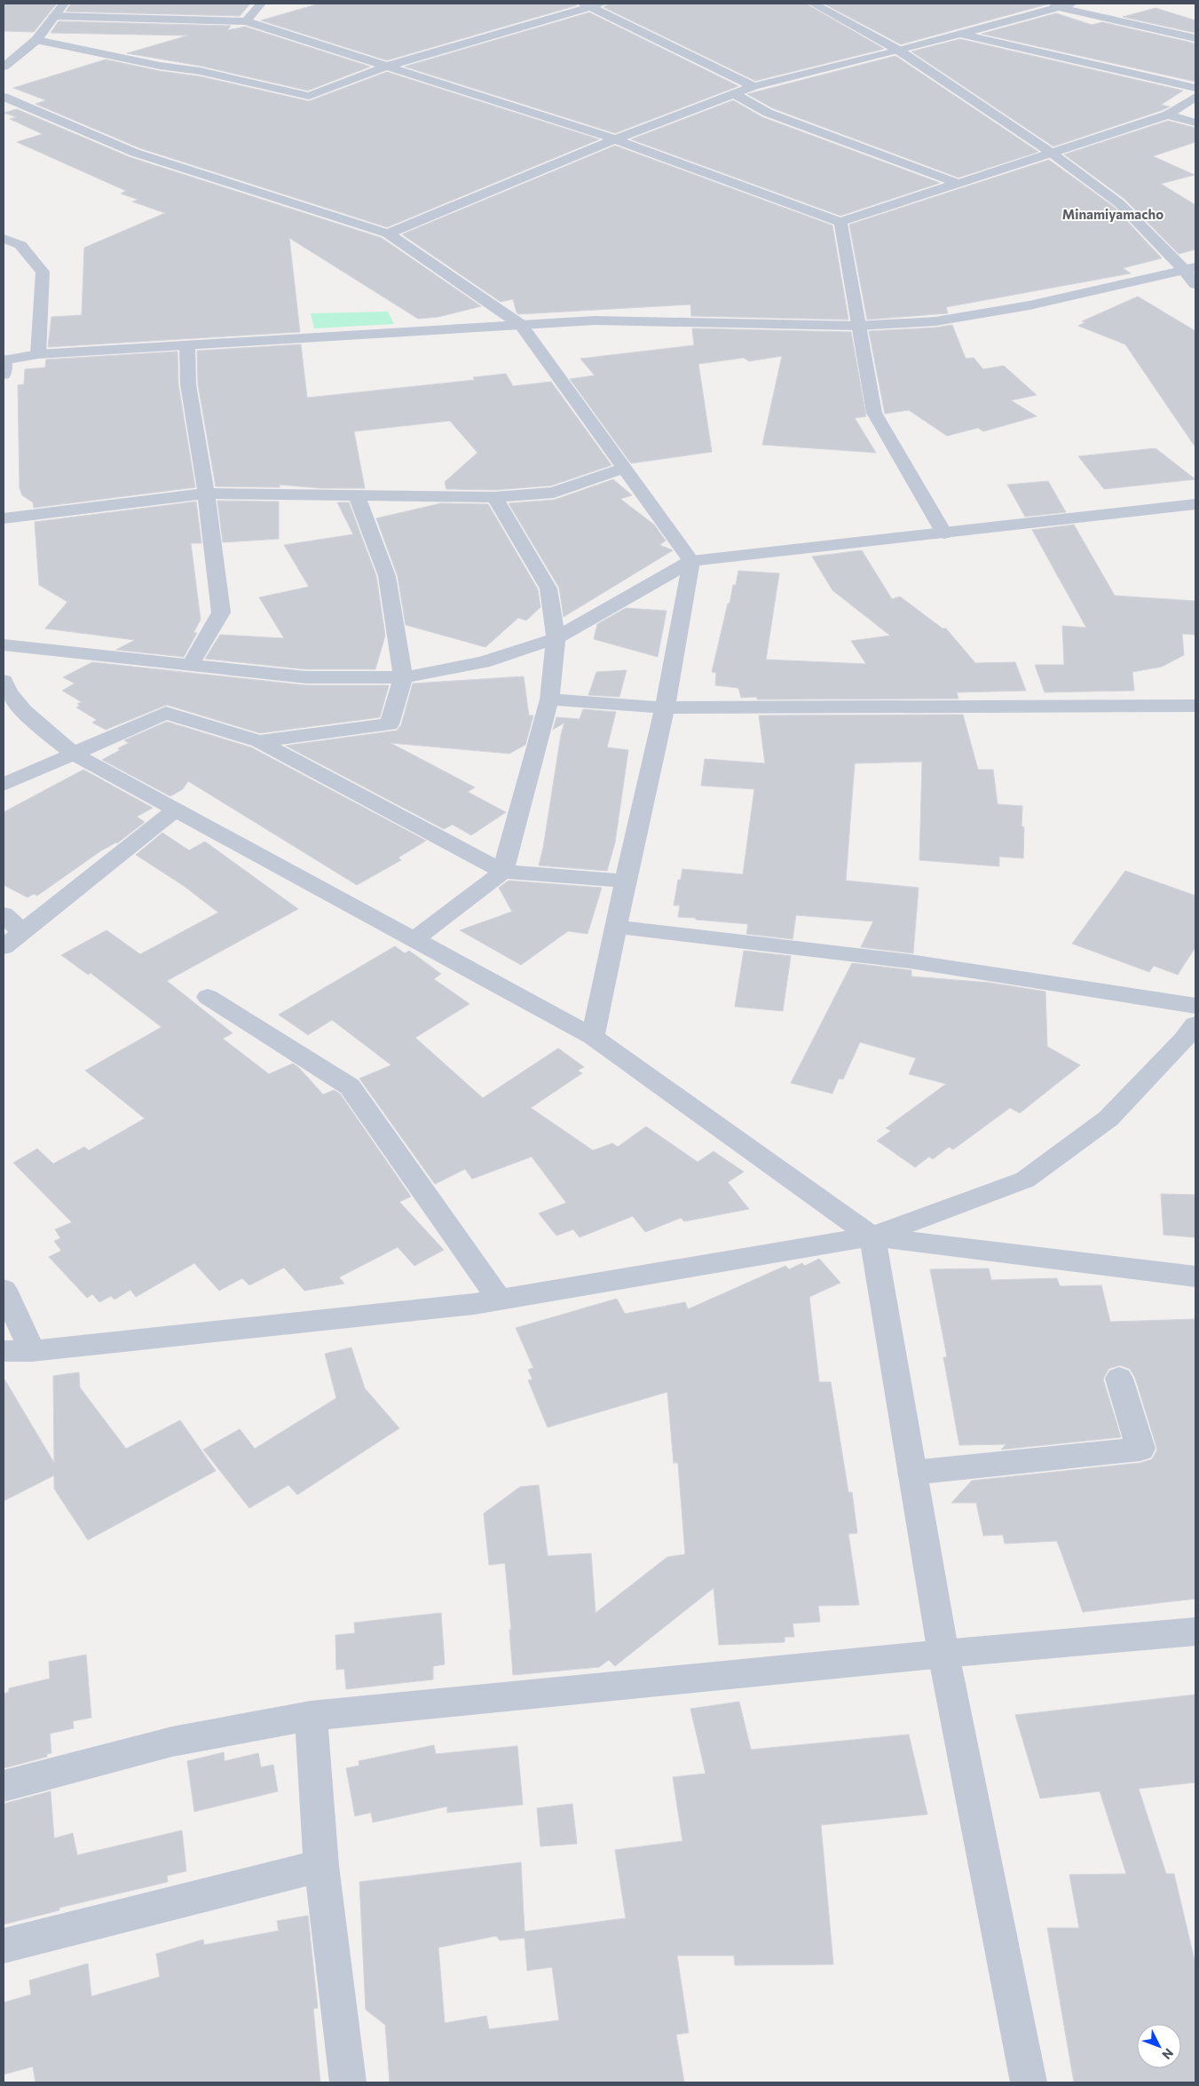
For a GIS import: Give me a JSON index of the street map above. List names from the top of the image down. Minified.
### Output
{"districts":["Minamiyamacho"],"north":"bottom right"}
